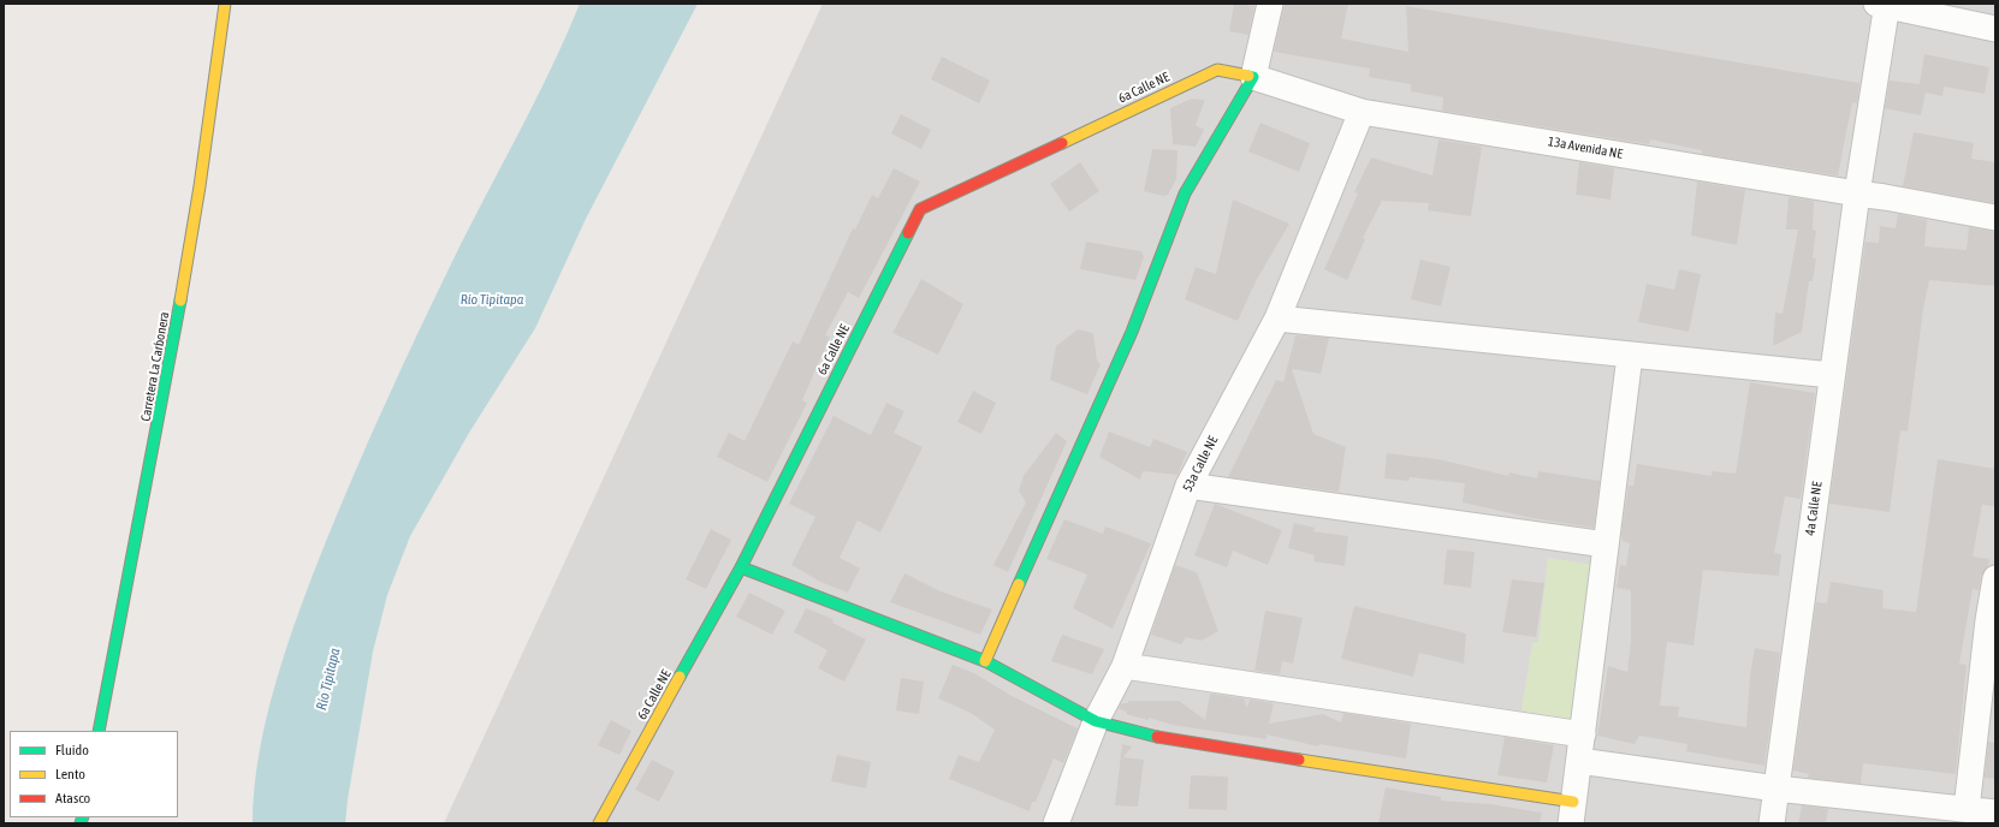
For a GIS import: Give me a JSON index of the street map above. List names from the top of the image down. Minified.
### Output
{"streets":{"street":["6a Calle NE","13a Avenida NE","Carretera La Carbonera","53a Calle NE","4a Calle NE"]},"crossings":[["6a Calle NE","13a Avenida NE"],["13a Avenida NE","53a Calle NE"],["13a Avenida NE","4a Calle NE"]],"water":["Río Tipitapa"],"legend":["Fluido","Lento","Atasco"]}
